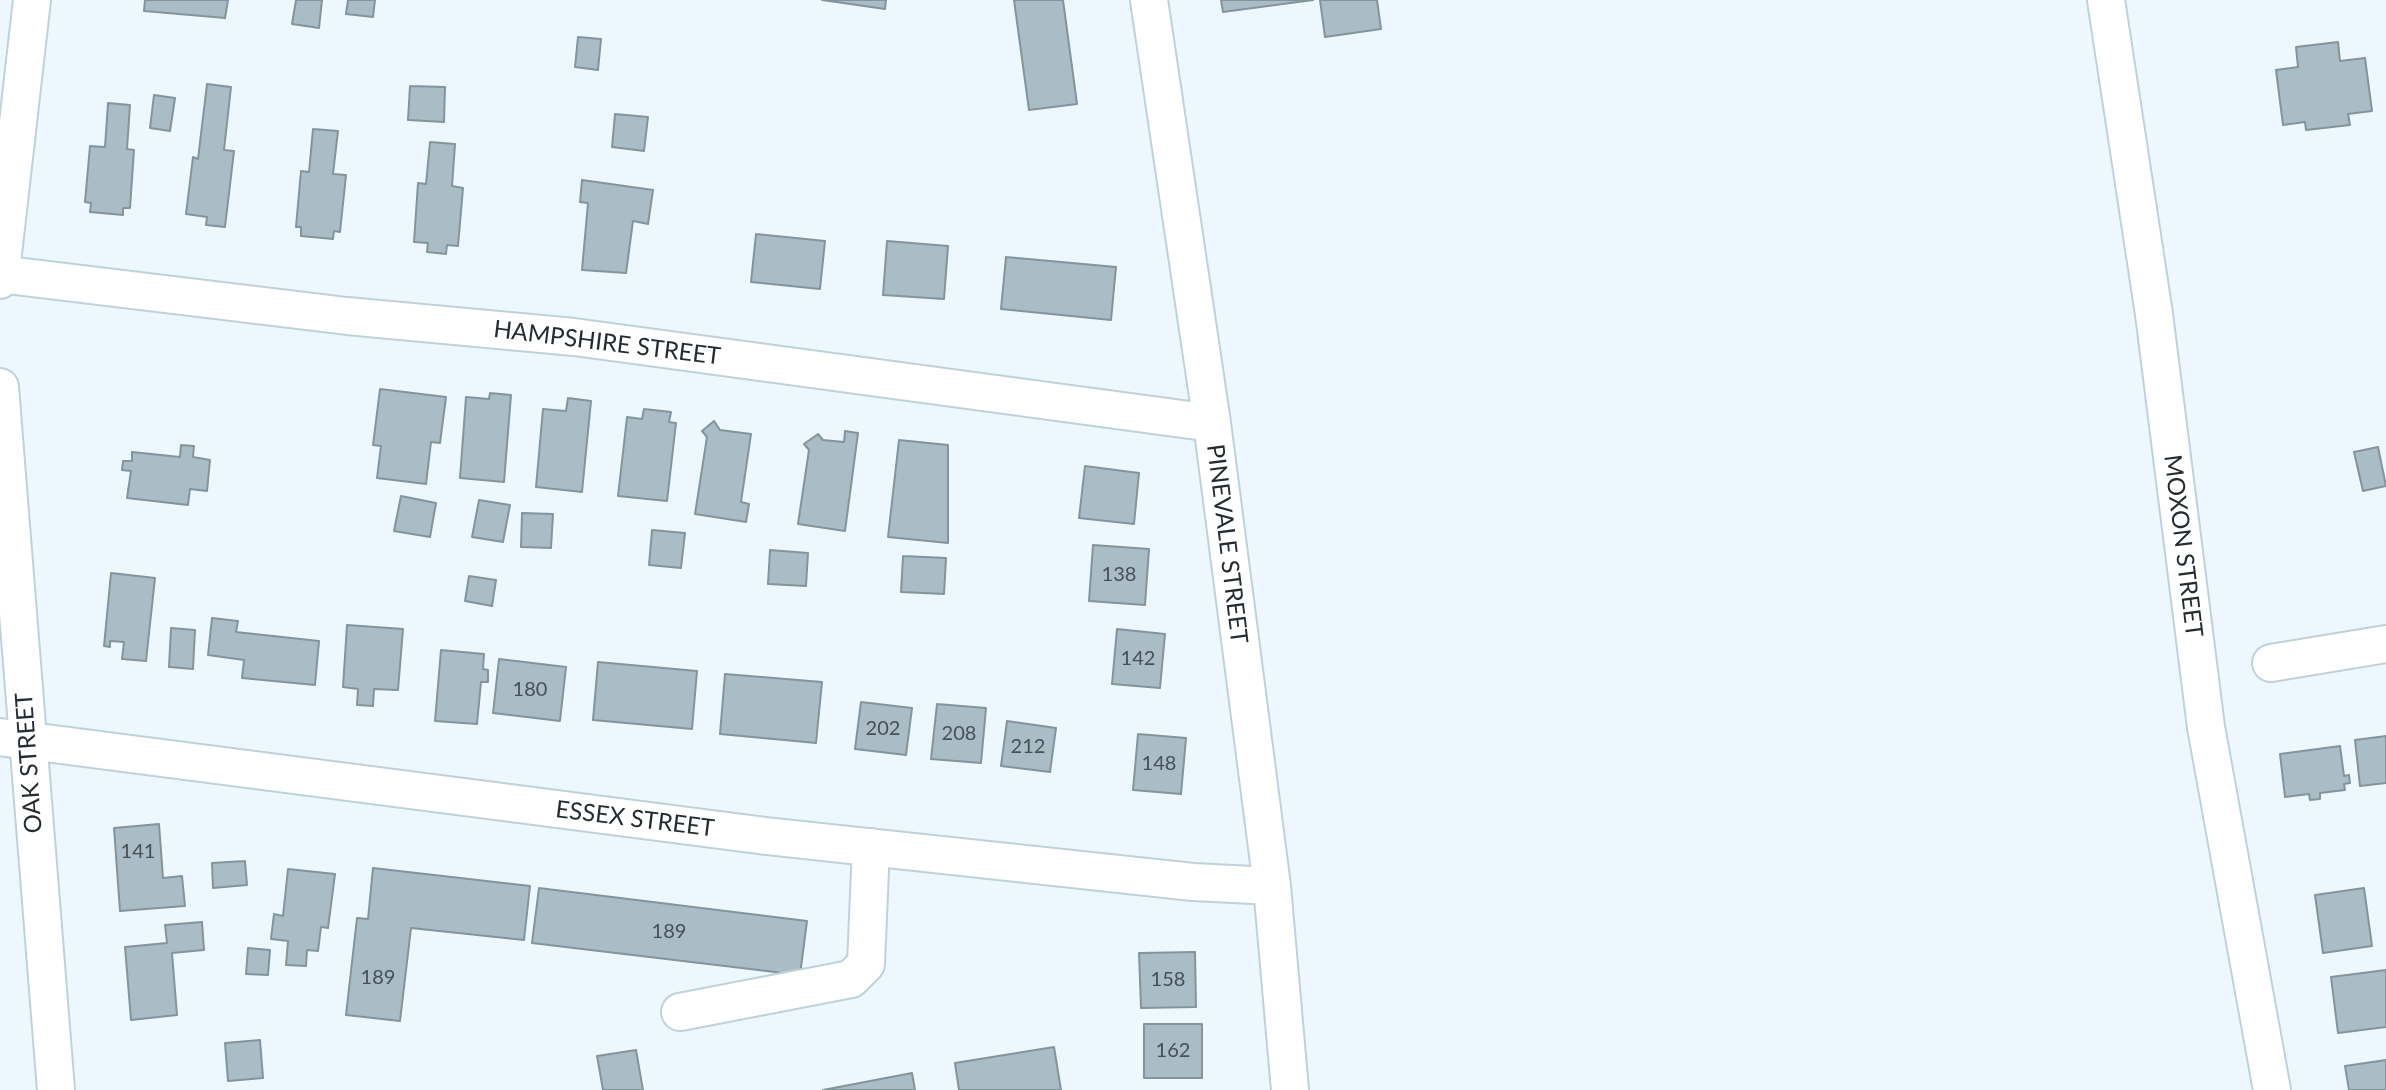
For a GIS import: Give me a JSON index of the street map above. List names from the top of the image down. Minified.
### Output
{"streets":{"street":["HAMPSHIRE STREET","PINEVALE STREET","MOXON STREET","OAK STREET","ESSEX STREET"]},"crossings":[["HAMPSHIRE STREET","PINEVALE STREET"],["PINEVALE STREET","ESSEX STREET"],["OAK STREET","ESSEX STREET"]],"house_numbers":["138","142","180","202","208","212","148","141","189","189","158","162"]}
